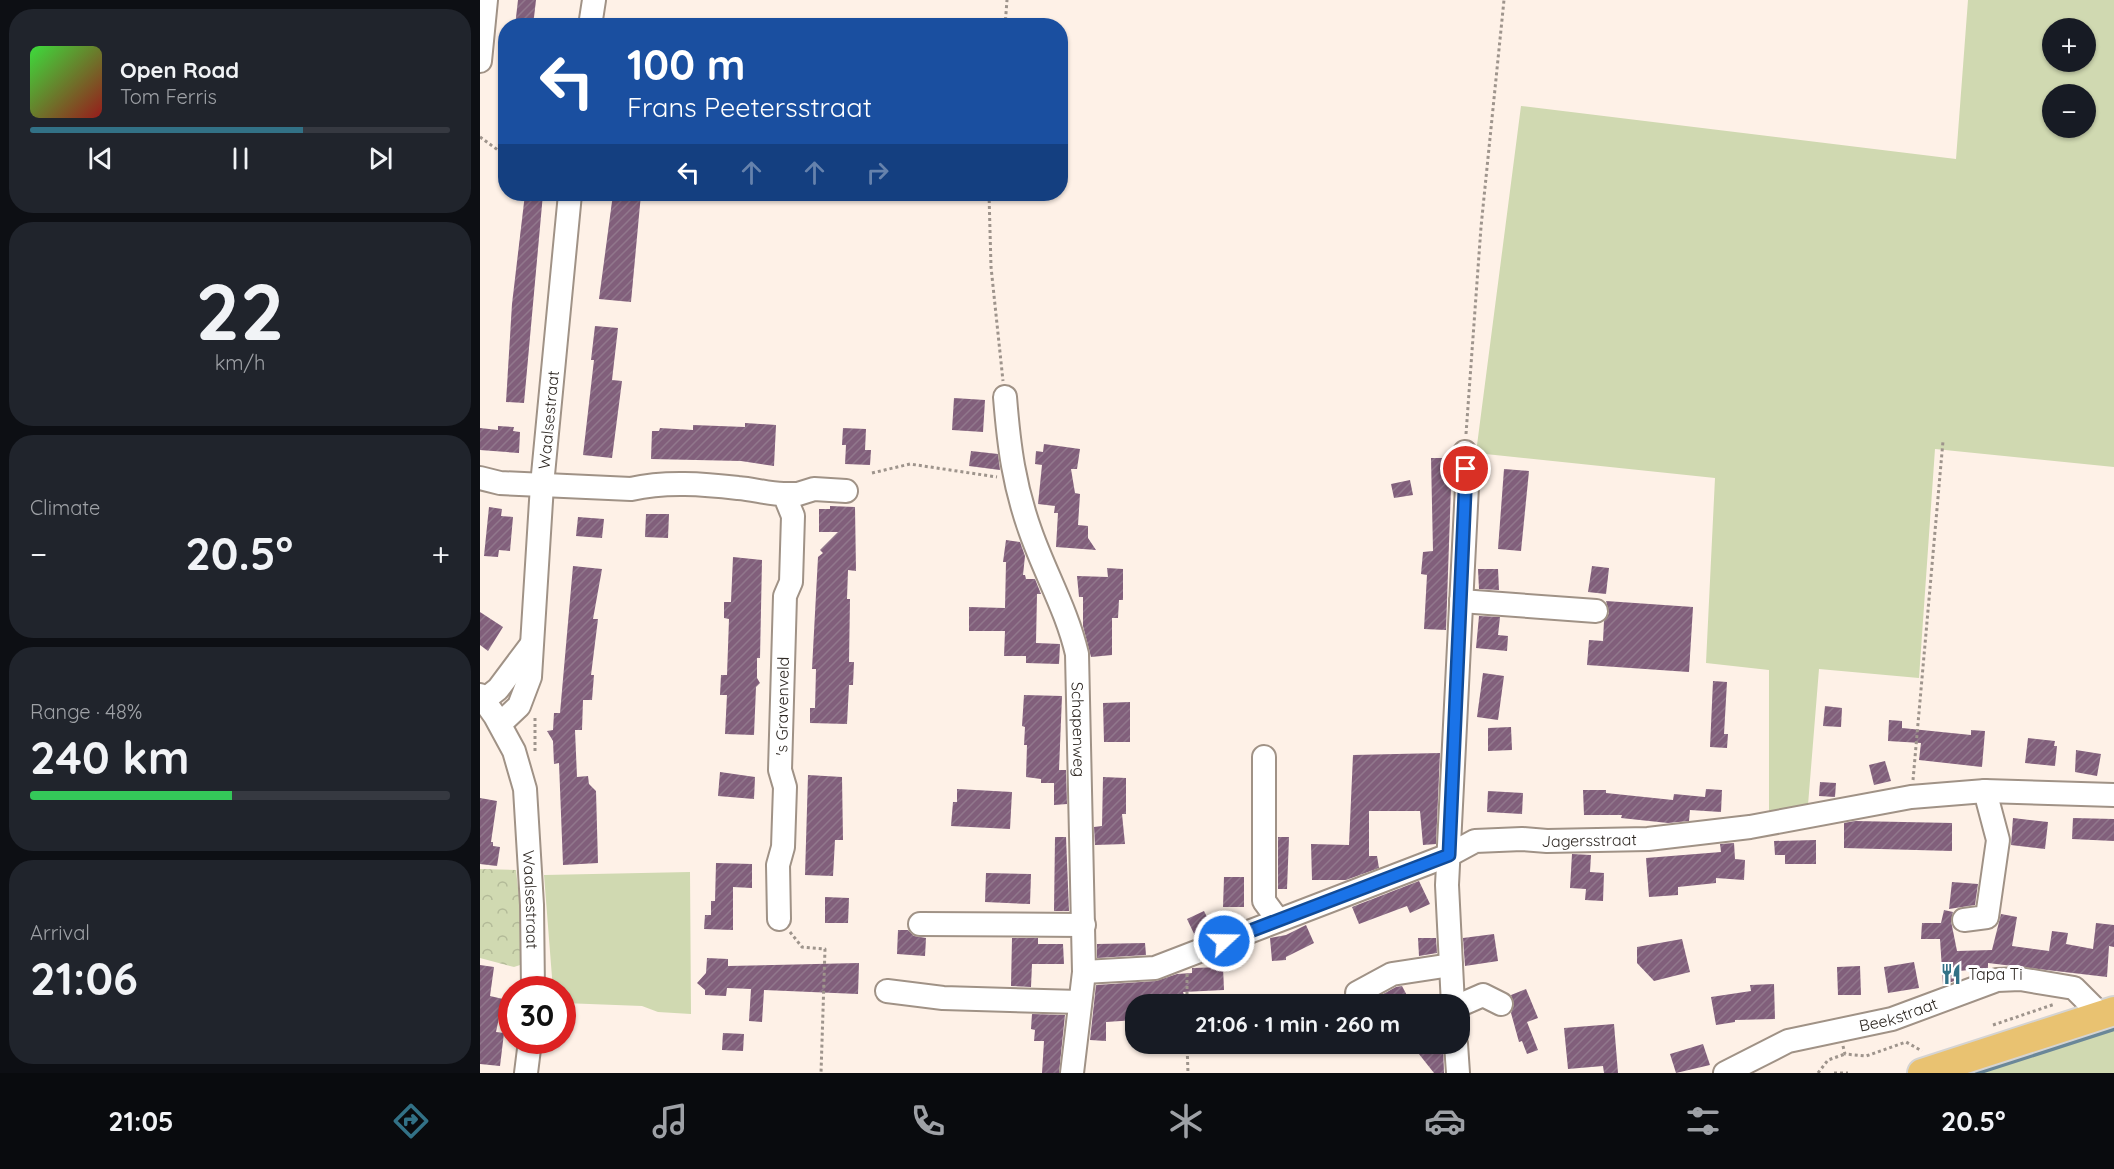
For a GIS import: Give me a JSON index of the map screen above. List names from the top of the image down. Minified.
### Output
{"streets":{"street":["Waalsestraat","'s Gravenveld","Schapenweg","Jagersstraat","Beekstraat"]},"crossings":[["Schapenweg","Jagersstraat"]],"places":{"restaurant":["Tapa Ti"]},"page":{"map_buttons":["+","−"],"turn":["100 m","Frans Peetersstraat"],"song":["Open Road","Tom Ferris"],"tile":[["22","km/h"],"Climate",["Range · 48%","240 km"],["Arrival","21:06"]],"heat":["−","20.5°","+"],"limit":"30","trip":"21:06 · 1 min · 260 m","tabs":["21:05","20.5°"]}}
